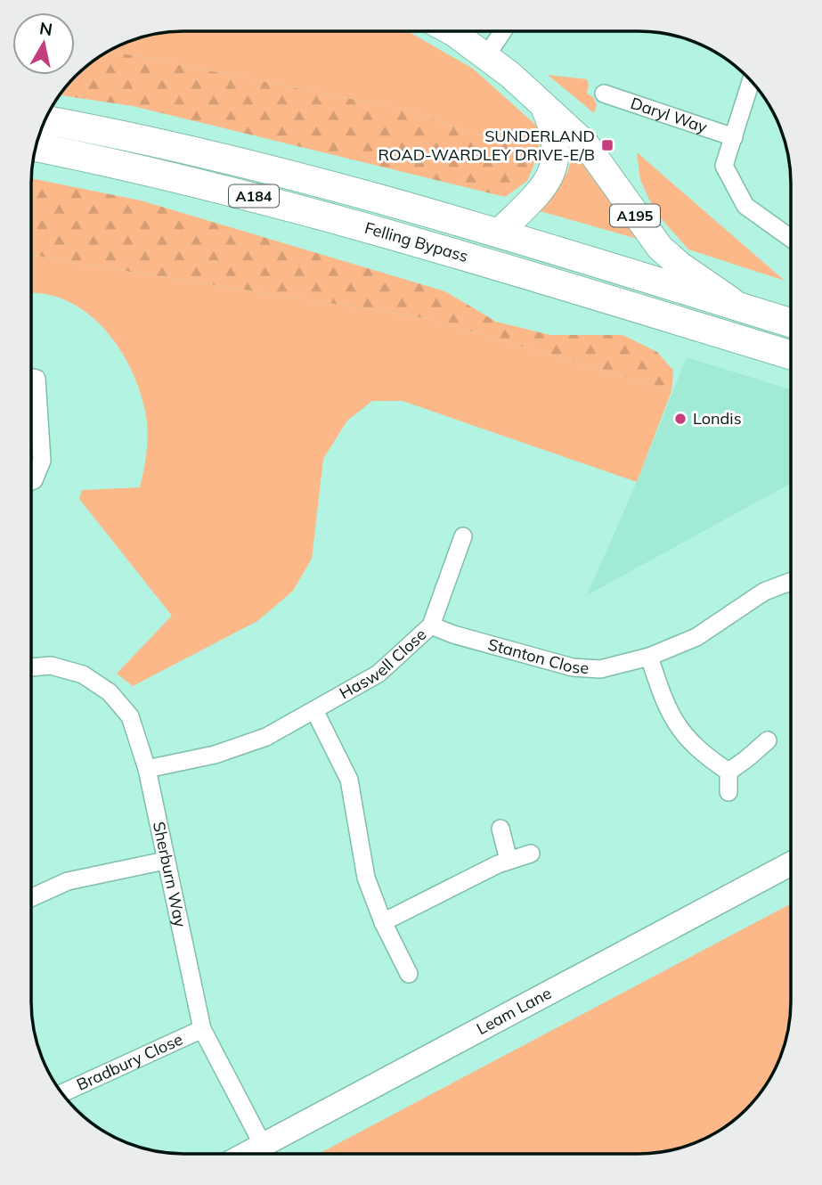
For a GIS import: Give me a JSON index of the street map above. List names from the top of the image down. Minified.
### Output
{"streets":{"highway":["A184","Felling Bypass"],"main road":["A195","Leam Lane"],"street":["Daryl Way","Stanton Close","Haswell Close","Sherburn Way","Bradbury Close"]},"crossings":[["A195","Felling Bypass"],["Stanton Close","Haswell Close"],["Haswell Close","Sherburn Way"],["Sherburn Way","Leam Lane"],["Sherburn Way","Bradbury Close"]],"places":{"transit":["SUNDERLAND ROAD-WARDLEY DRIVE-E/B"],"other":["Londis"]},"north":"top"}
